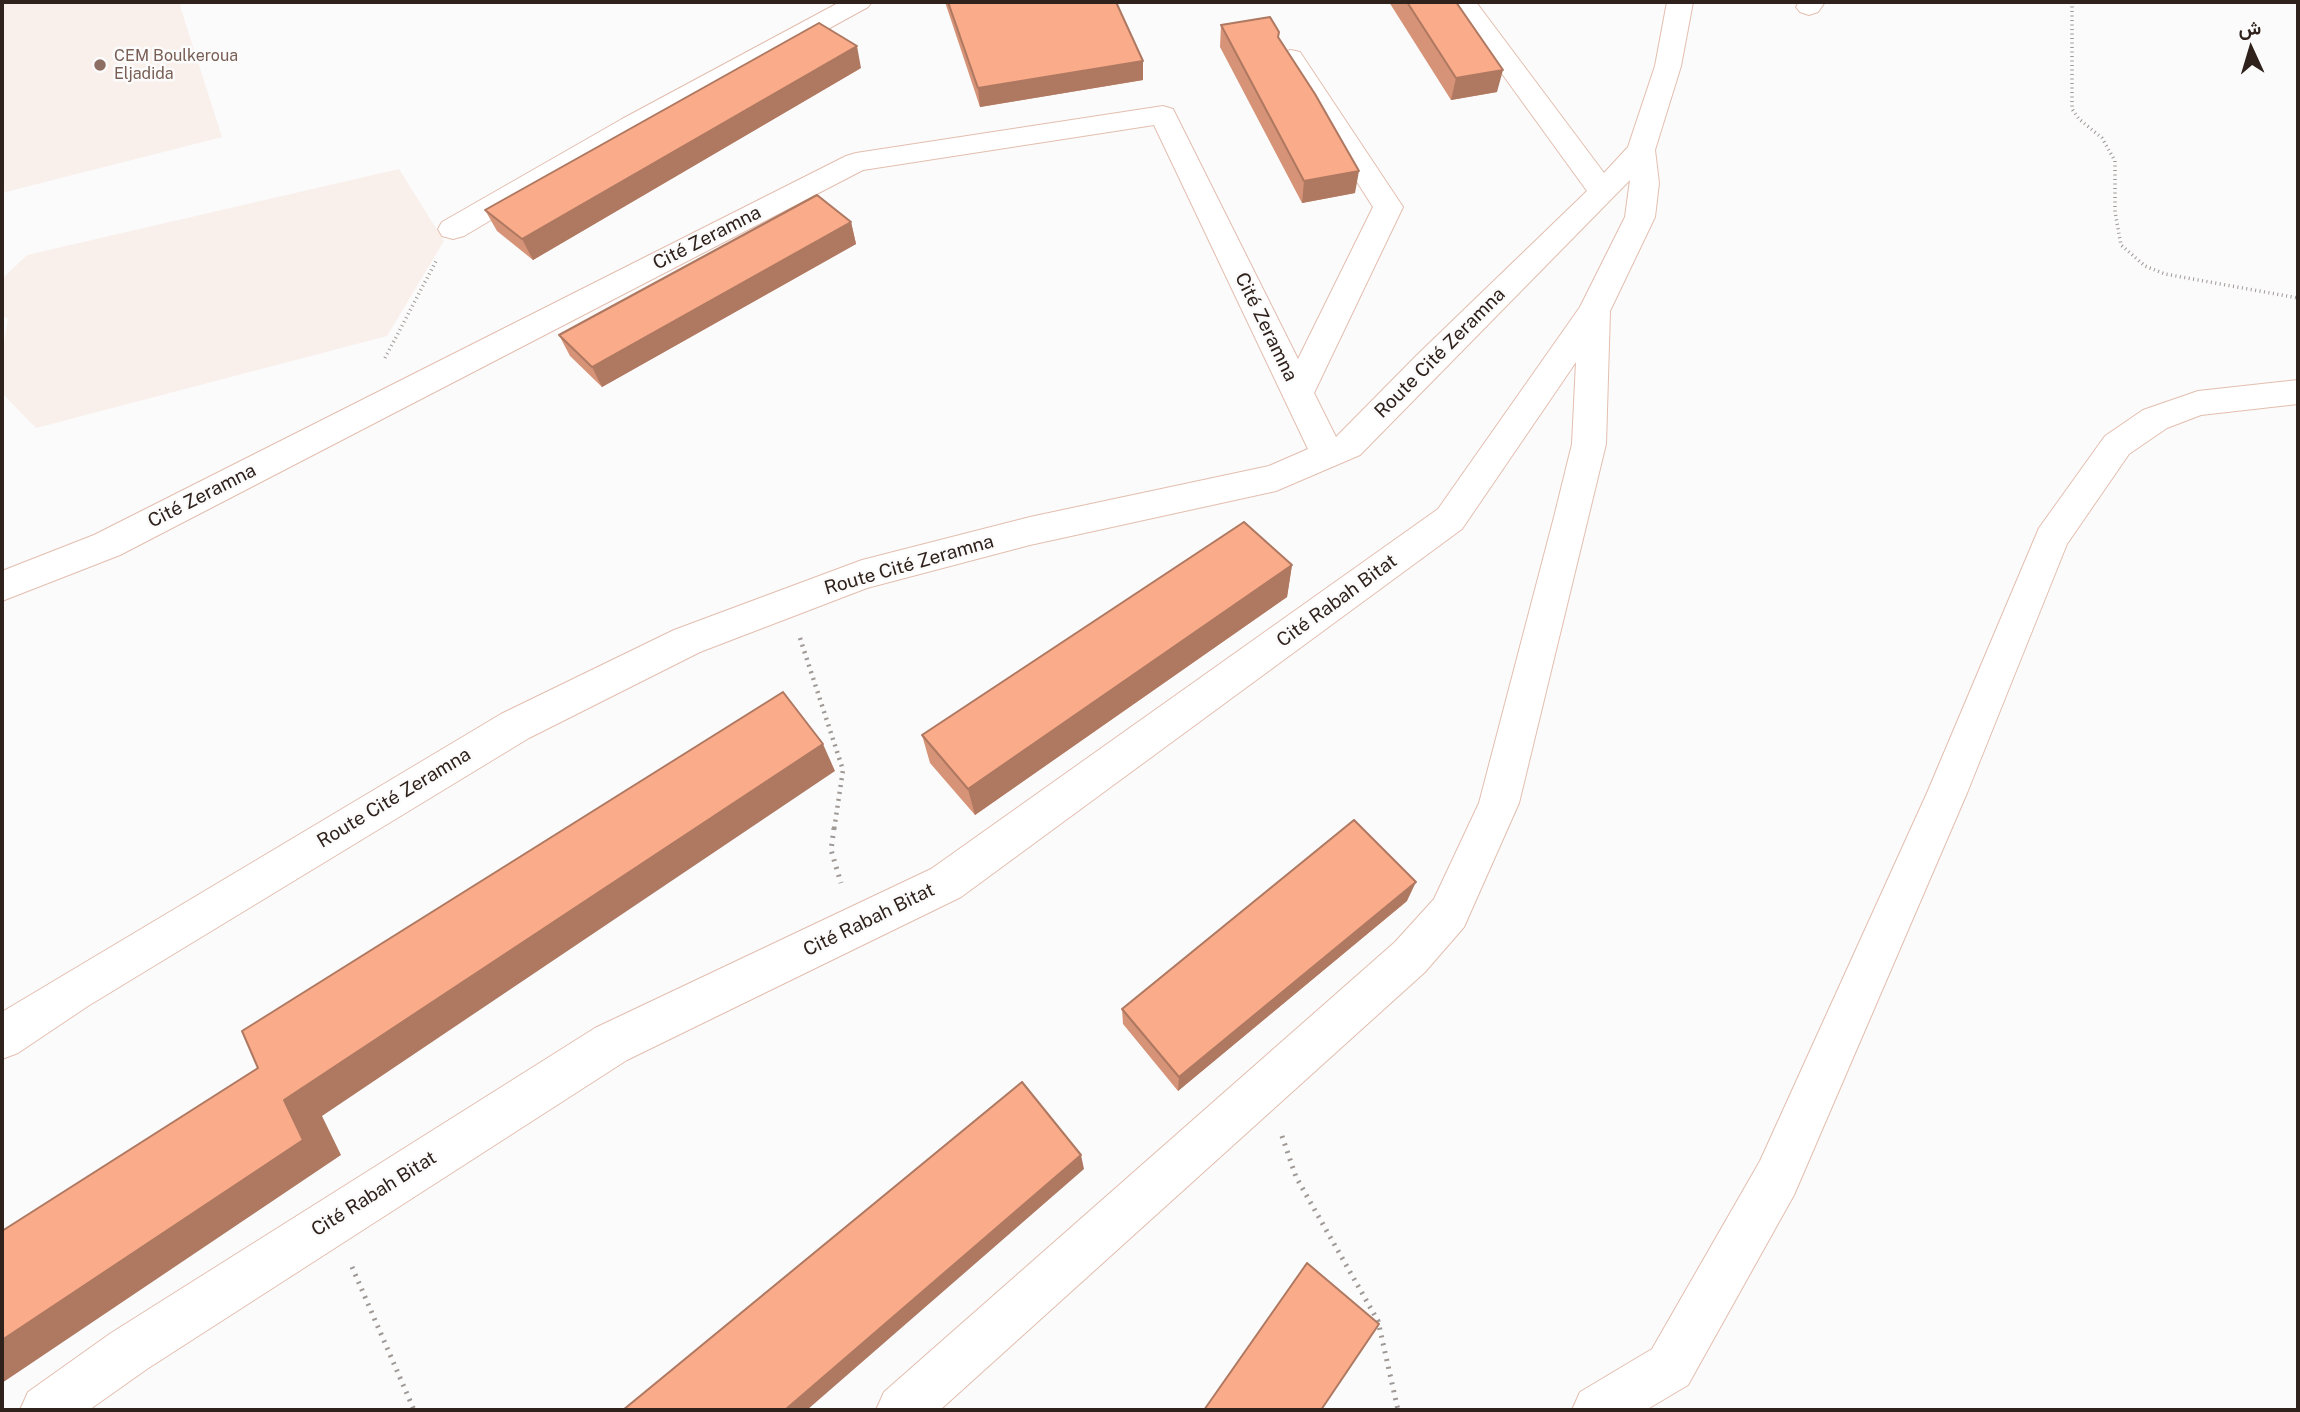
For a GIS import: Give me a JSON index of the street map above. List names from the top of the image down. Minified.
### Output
{"streets":{"street":["Cité Zeramna","Route Cité Zeramna","Cité Rabah Bitat"]},"crossings":[["Cité Zeramna","Route Cité Zeramna"],["Route Cité Zeramna","Cité Rabah Bitat"]],"places":["CEM Boulkeroua Eljadida"],"north":"top"}
